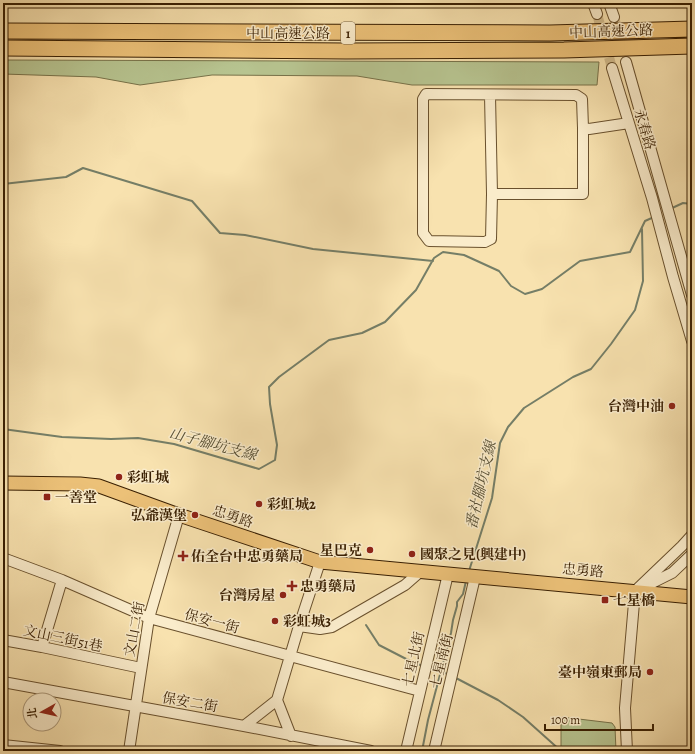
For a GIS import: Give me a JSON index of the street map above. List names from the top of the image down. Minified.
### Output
{"streets":{"highway":["中山高速公路","1"],"main road":["忠勇路"],"street":["永春路","保安一街","文山二街","文山三街51巷","七星北街","七星南街","保安二街"]},"crossings":[["忠勇路","文山二街"],["忠勇路","七星北街"],["忠勇路","七星南街"],["保安一街","文山二街"],["保安一街","七星北街"],["文山二街","文山三街51巷"],["文山二街","保安二街"]],"water":["山子腳坑支線","番社腳坑支線"],"places":{"other":["台灣中油","彩虹城","彩虹城2","弘爺漢堡","星巴克","國聚之見(興建中)","台灣房屋","彩虹城3","臺中嶺東郵局"],"transit":["一善堂","七星橋"],"health":["佑全台中忠勇藥局","忠勇藥局"]},"scale_bar":"100 m","north":"left"}
